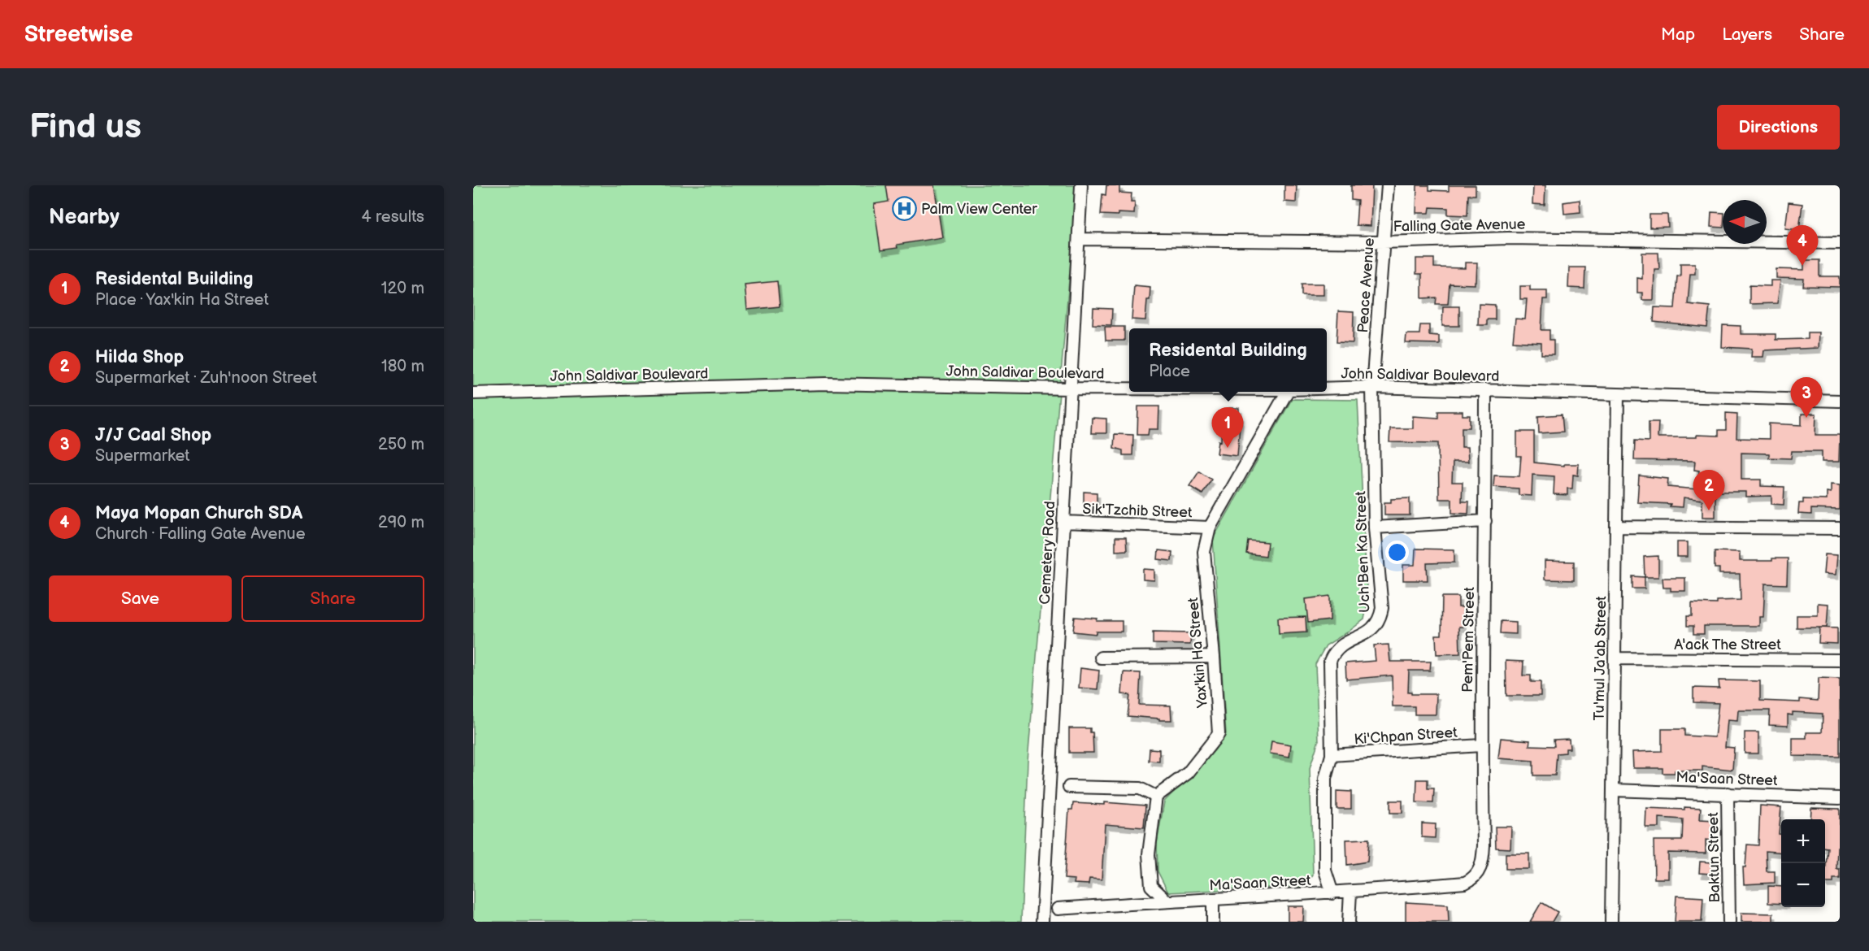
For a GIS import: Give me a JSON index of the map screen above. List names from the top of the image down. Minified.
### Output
{"streets":{"street":["Falling Gate Avenue","Peace Avenue","John Saldivar Boulevard","Sik'Tzchib Street","Uch'Ben Ka Street","Cemetery Road","Pem'Pem Street","A'ack The Street","Yax'kin Ha Street","Tu'mul Ja'ab Street","Ki'Chpan Street","Ma'Saan Street","Baktun Street"]},"crossings":[["Falling Gate Avenue","Peace Avenue"],["Falling Gate Avenue","Cemetery Road"],["Peace Avenue","John Saldivar Boulevard"],["Peace Avenue","Uch'Ben Ka Street"],["John Saldivar Boulevard","Uch'Ben Ka Street"],["John Saldivar Boulevard","Cemetery Road"],["John Saldivar Boulevard","Pem'Pem Street"],["John Saldivar Boulevard","Tu'mul Ja'ab Street"],["Sik'Tzchib Street","Cemetery Road"],["Sik'Tzchib Street","Yax'kin Ha Street"],["Uch'Ben Ka Street","Ki'Chpan Street"],["Uch'Ben Ka Street","Ma'Saan Street"],["Pem'Pem Street","Ki'Chpan Street"],["Pem'Pem Street","Ma'Saan Street"],["A'ack The Street","Tu'mul Ja'ab Street"],["Tu'mul Ja'ab Street","Ma'Saan Street"],["Ma'Saan Street","Baktun Street"]],"places":{"hospital":["Palm View Center"]},"north":"left","page":{"header":"Streetwise","nav":["Map","Layers","Share"],"buttons":["Directions",["Save","Share"]],"title":"Find us","heading":["Nearby","4 results"],"pins":["4","3","1","2"],"list":[{"mark":"1","name":"Residental Building","note":"Place · Yax'kin Ha Street","value":"120 m"},{"mark":"2","name":"Hilda Shop","note":"Supermarket · Zuh'noon Street","value":"180 m"},{"mark":"3","name":"J/J Caal Shop","note":"Supermarket","value":"250 m"},{"mark":"4","name":"Maya Mopan Church SDA","note":"Church · Falling Gate Avenue","value":"290 m"}],"popup":["Residental Building","Place"],"map_buttons":["+","−"]}}
